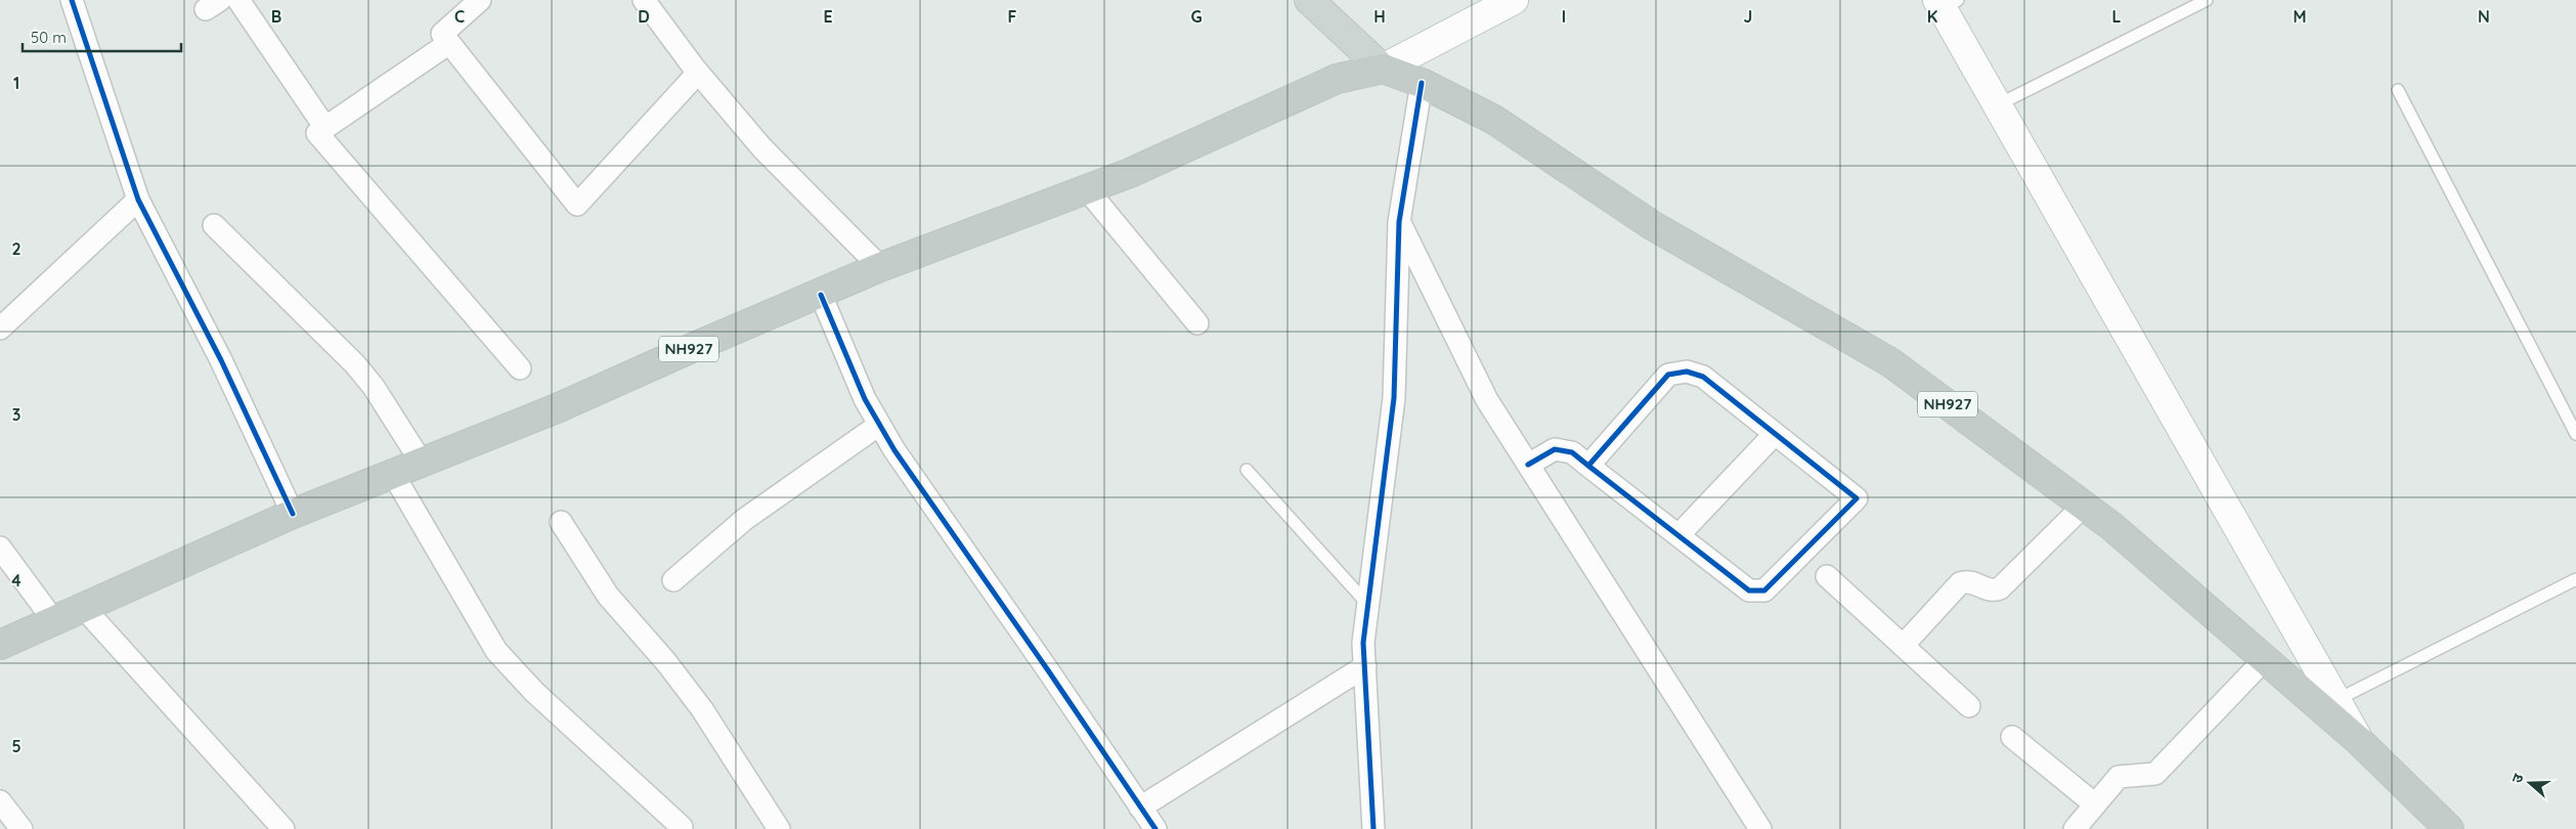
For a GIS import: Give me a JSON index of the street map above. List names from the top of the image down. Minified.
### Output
{"streets":{"highway":["NH927"]},"scale_bar":"50 m","north":"left","grid":{"columns":["B","C","D","E","F","G","H","I","J","K","L","M","N"],"rows":["1","2","3","4","5"]}}
